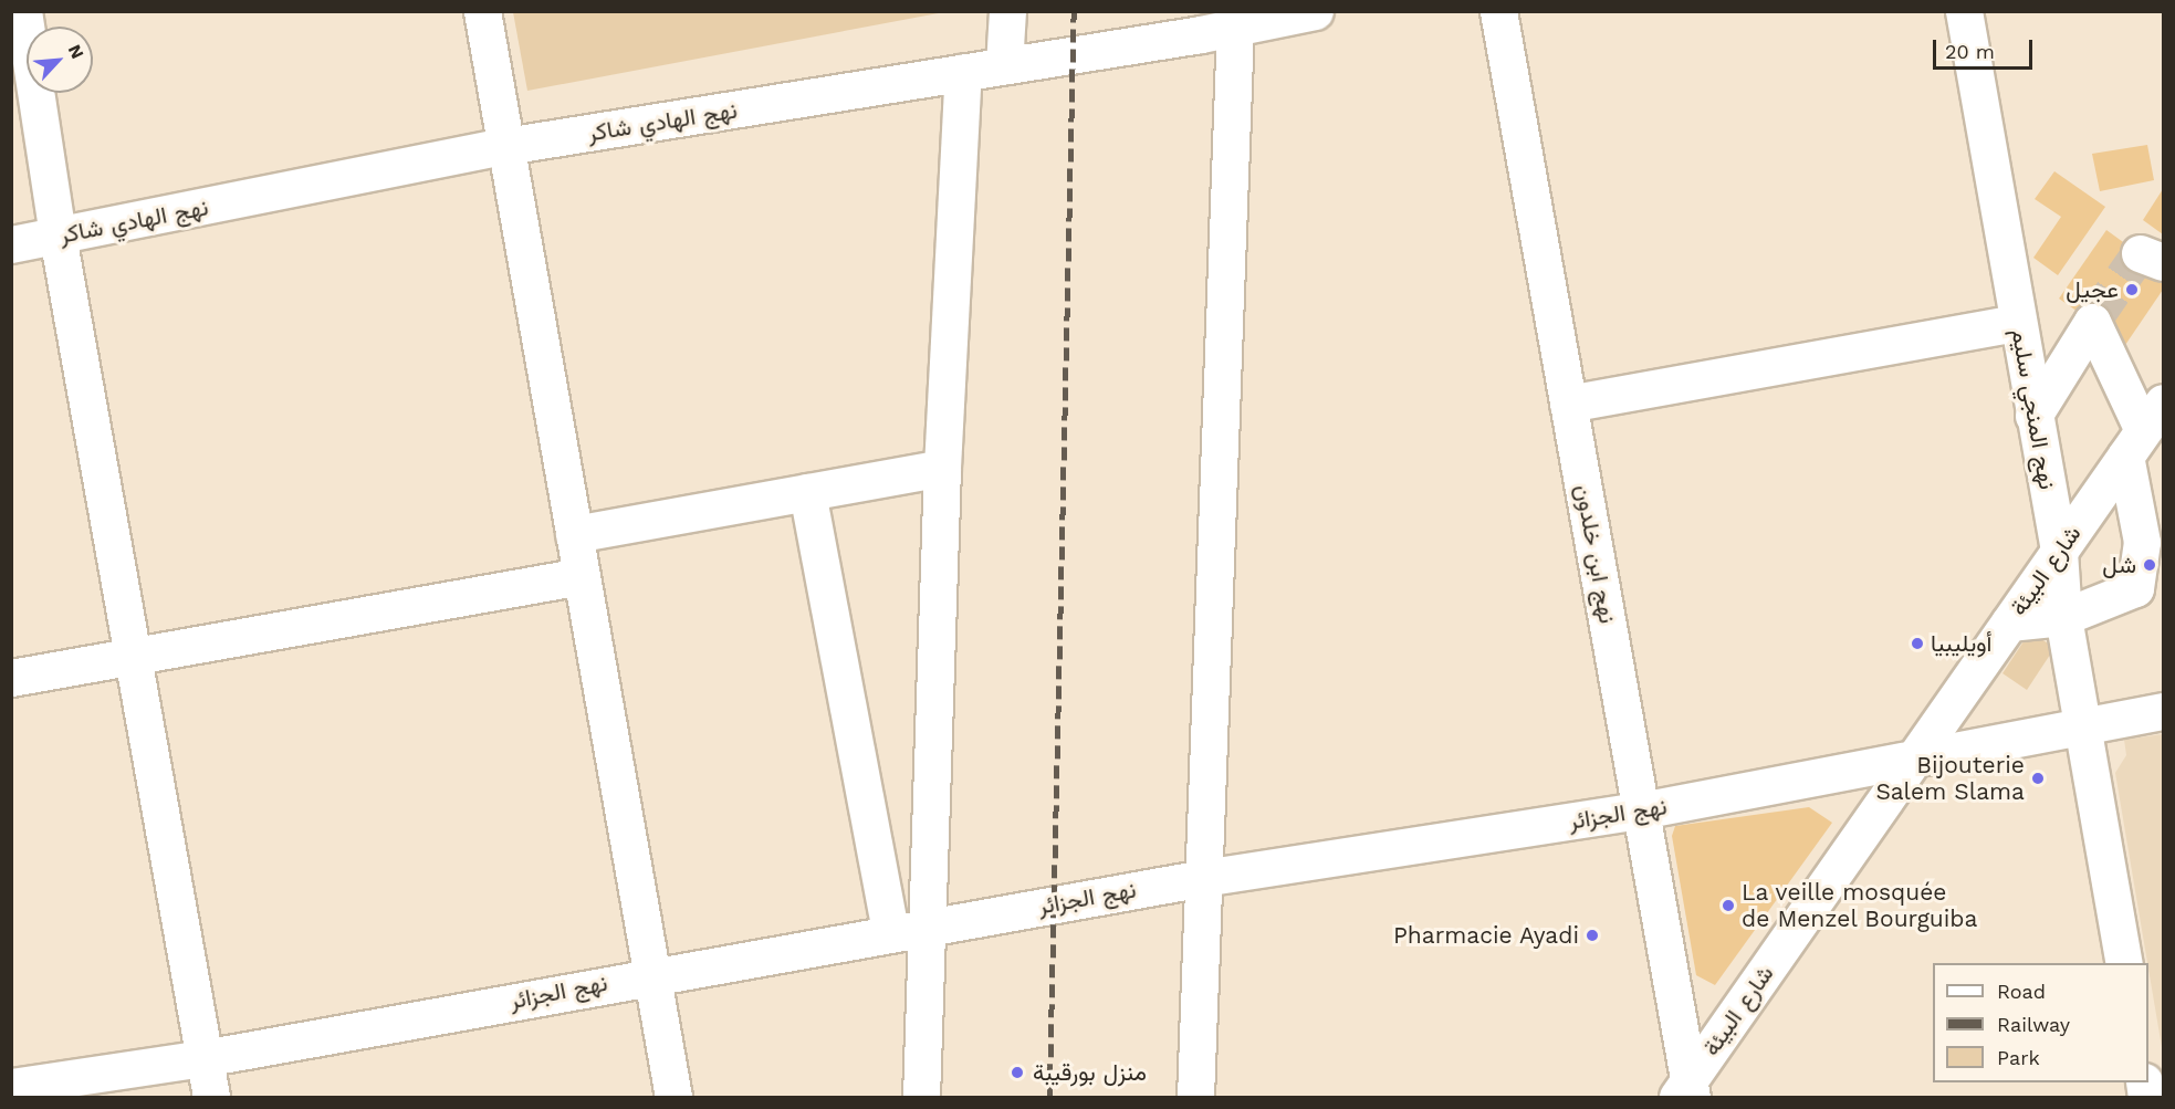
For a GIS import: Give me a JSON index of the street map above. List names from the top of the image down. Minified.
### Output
{"streets":{"street":["نهج الهادي شاكر","نهج المنجي سليم","نهج ابن خلدون","شارع البيئة","نهج الجزائر"]},"crossings":[["نهج المنجي سليم","شارع البيئة"],["نهج المنجي سليم","نهج الجزائر"],["نهج ابن خلدون","شارع البيئة"],["نهج ابن خلدون","نهج الجزائر"],["شارع البيئة","نهج الجزائر"]],"places":["عجيل","شل","أويليبيا","Bijouterie Salem Slama","La veille mosquée de Menzel Bourguiba","Pharmacie Ayadi","منزل بورقيبة"],"legend":["Road","Railway","Park"],"scale_bar":"20 m","north":"top right"}
